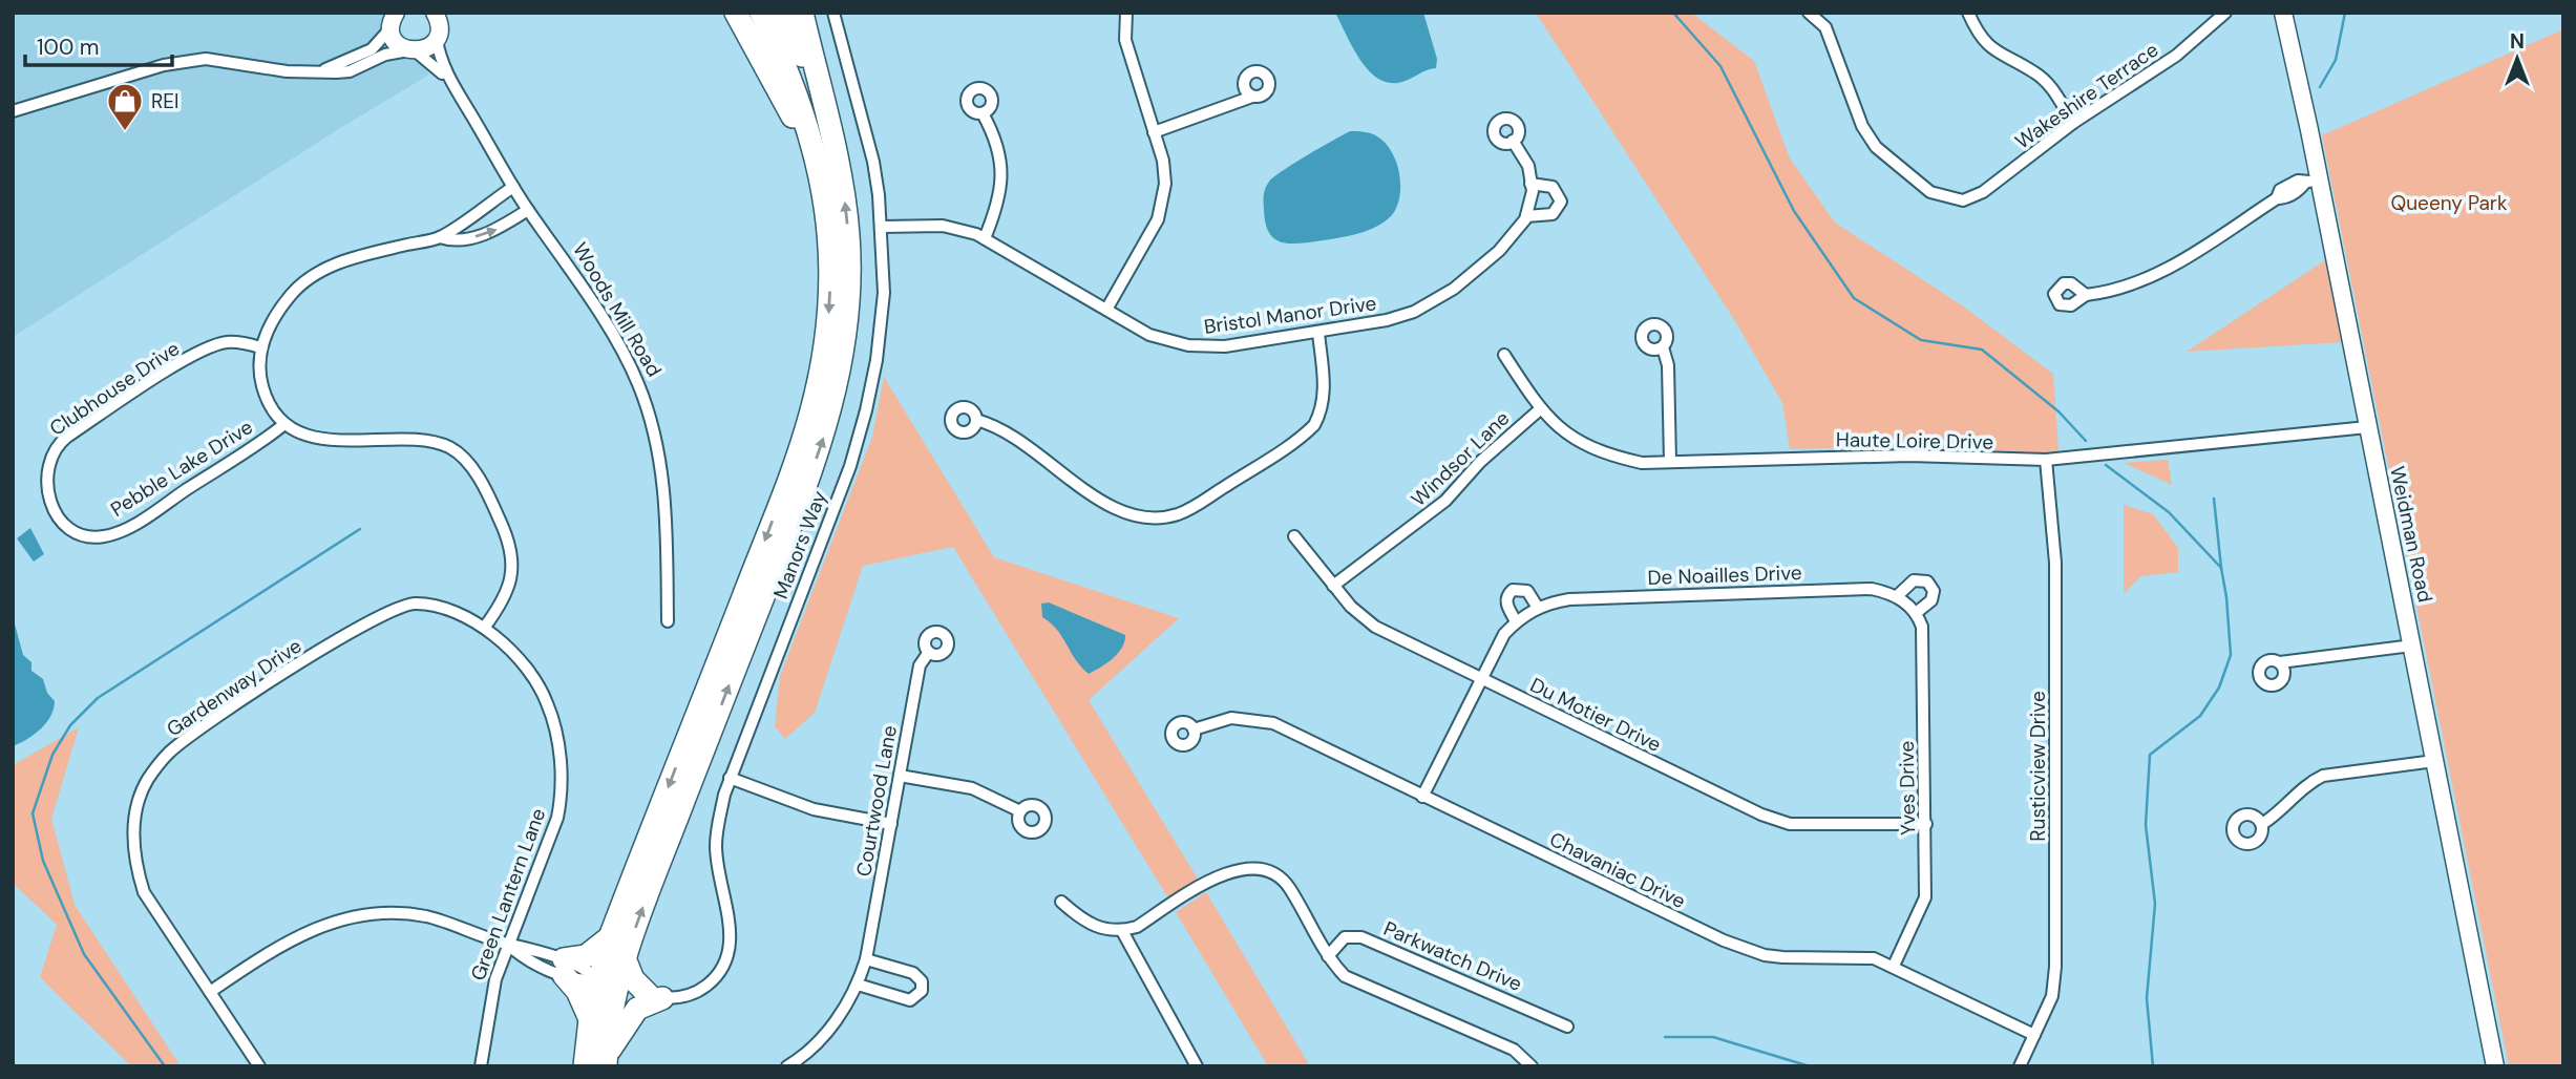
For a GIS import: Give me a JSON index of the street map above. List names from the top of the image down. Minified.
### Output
{"streets":{"street":["Wakeshire Terrace","Woods Mill Road","Bristol Manor Drive","Clubhouse Drive","Haute Loire Drive","Windsor Lane","Pebble Lake Drive","Weidman Road","Manors Way","De Noailles Drive","Gardenway Drive","Du Motier Drive","Rusticview Drive","Yves Drive","Courtwood Lane","Chavaniac Drive","Green Lantern Lane","Parkwatch Drive"]},"crossings":[["Bristol Manor Drive","Manors Way"],["Clubhouse Drive","Pebble Lake Drive"],["Haute Loire Drive","Windsor Lane"],["Haute Loire Drive","Weidman Road"],["Haute Loire Drive","Rusticview Drive"],["Windsor Lane","Du Motier Drive"],["Manors Way","Gardenway Drive"],["Manors Way","Green Lantern Lane"],["De Noailles Drive","Du Motier Drive"],["De Noailles Drive","Yves Drive"],["De Noailles Drive","Chavaniac Drive"],["Gardenway Drive","Green Lantern Lane"],["Du Motier Drive","Yves Drive"],["Rusticview Drive","Chavaniac Drive"],["Yves Drive","Chavaniac Drive"]],"parks":["Queeny Park"],"places":{"shop":["REI"]},"scale_bar":"100 m","north":"top"}
